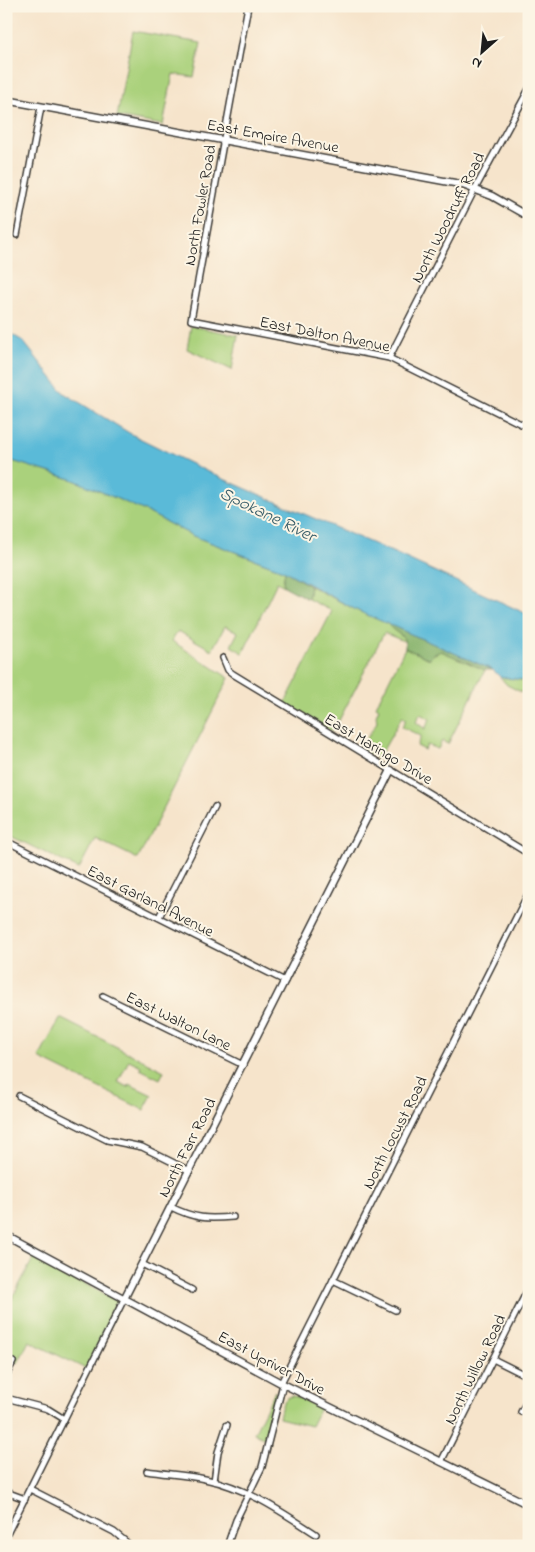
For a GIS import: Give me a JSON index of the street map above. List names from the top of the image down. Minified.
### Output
{"streets":{"street":["East Empire Avenue","North Fowler Road","North Woodruff Road","East Dalton Avenue","East Maringo Drive","East Garland Avenue","East Walton Lane","North Locust Road","North Farr Road","East Upriver Drive","North Willow Road"]},"crossings":[["East Empire Avenue","North Fowler Road"],["East Empire Avenue","North Woodruff Road"],["North Fowler Road","East Dalton Avenue"],["North Woodruff Road","East Dalton Avenue"],["East Maringo Drive","North Farr Road"],["East Garland Avenue","North Farr Road"],["East Walton Lane","North Farr Road"],["North Locust Road","East Upriver Drive"],["North Farr Road","East Upriver Drive"],["East Upriver Drive","North Willow Road"]],"water":["Spokane River"],"north":"bottom left"}
